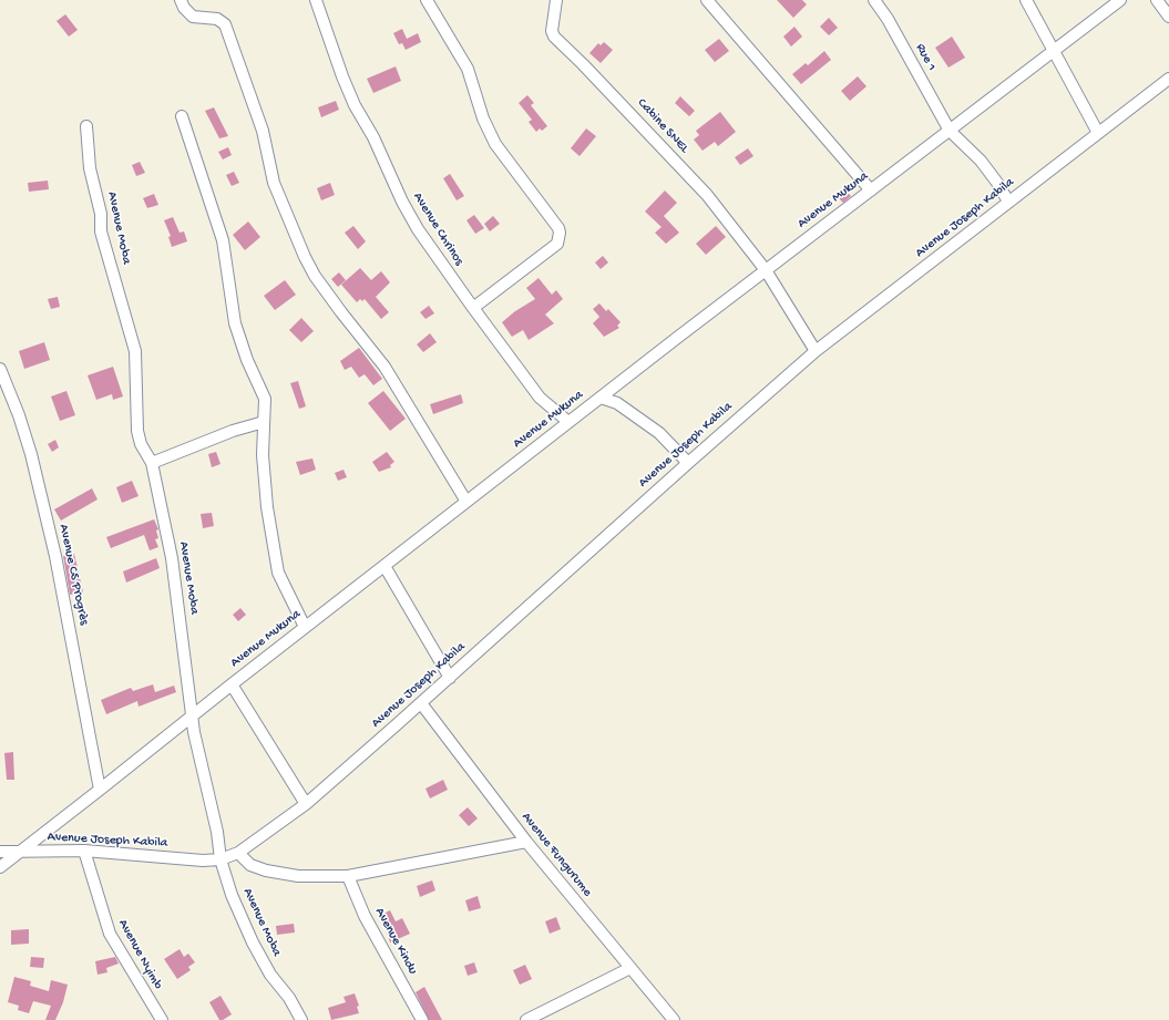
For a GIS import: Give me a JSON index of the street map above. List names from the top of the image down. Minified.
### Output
{"streets":{"street":["Rue 1","Cabine SNEL","Avenue Mukuna","Avenue Joseph Kabila","Avenue Moba","Avenue Chrinos","Avenue CS Progrès","Avenue Fungurume","Avenue Kindu","Avenue Nyimb"]},"crossings":[["Rue 1","Avenue Mukuna"],["Rue 1","Avenue Joseph Kabila"],["Cabine SNEL","Avenue Mukuna"],["Cabine SNEL","Avenue Joseph Kabila"],["Avenue Mukuna","Avenue Joseph Kabila"],["Avenue Mukuna","Avenue Moba"],["Avenue Mukuna","Avenue Chrinos"],["Avenue Mukuna","Avenue CS Progrès"],["Avenue Joseph Kabila","Avenue Moba"],["Avenue Joseph Kabila","Avenue Fungurume"],["Avenue Joseph Kabila","Avenue Nyimb"]]}
